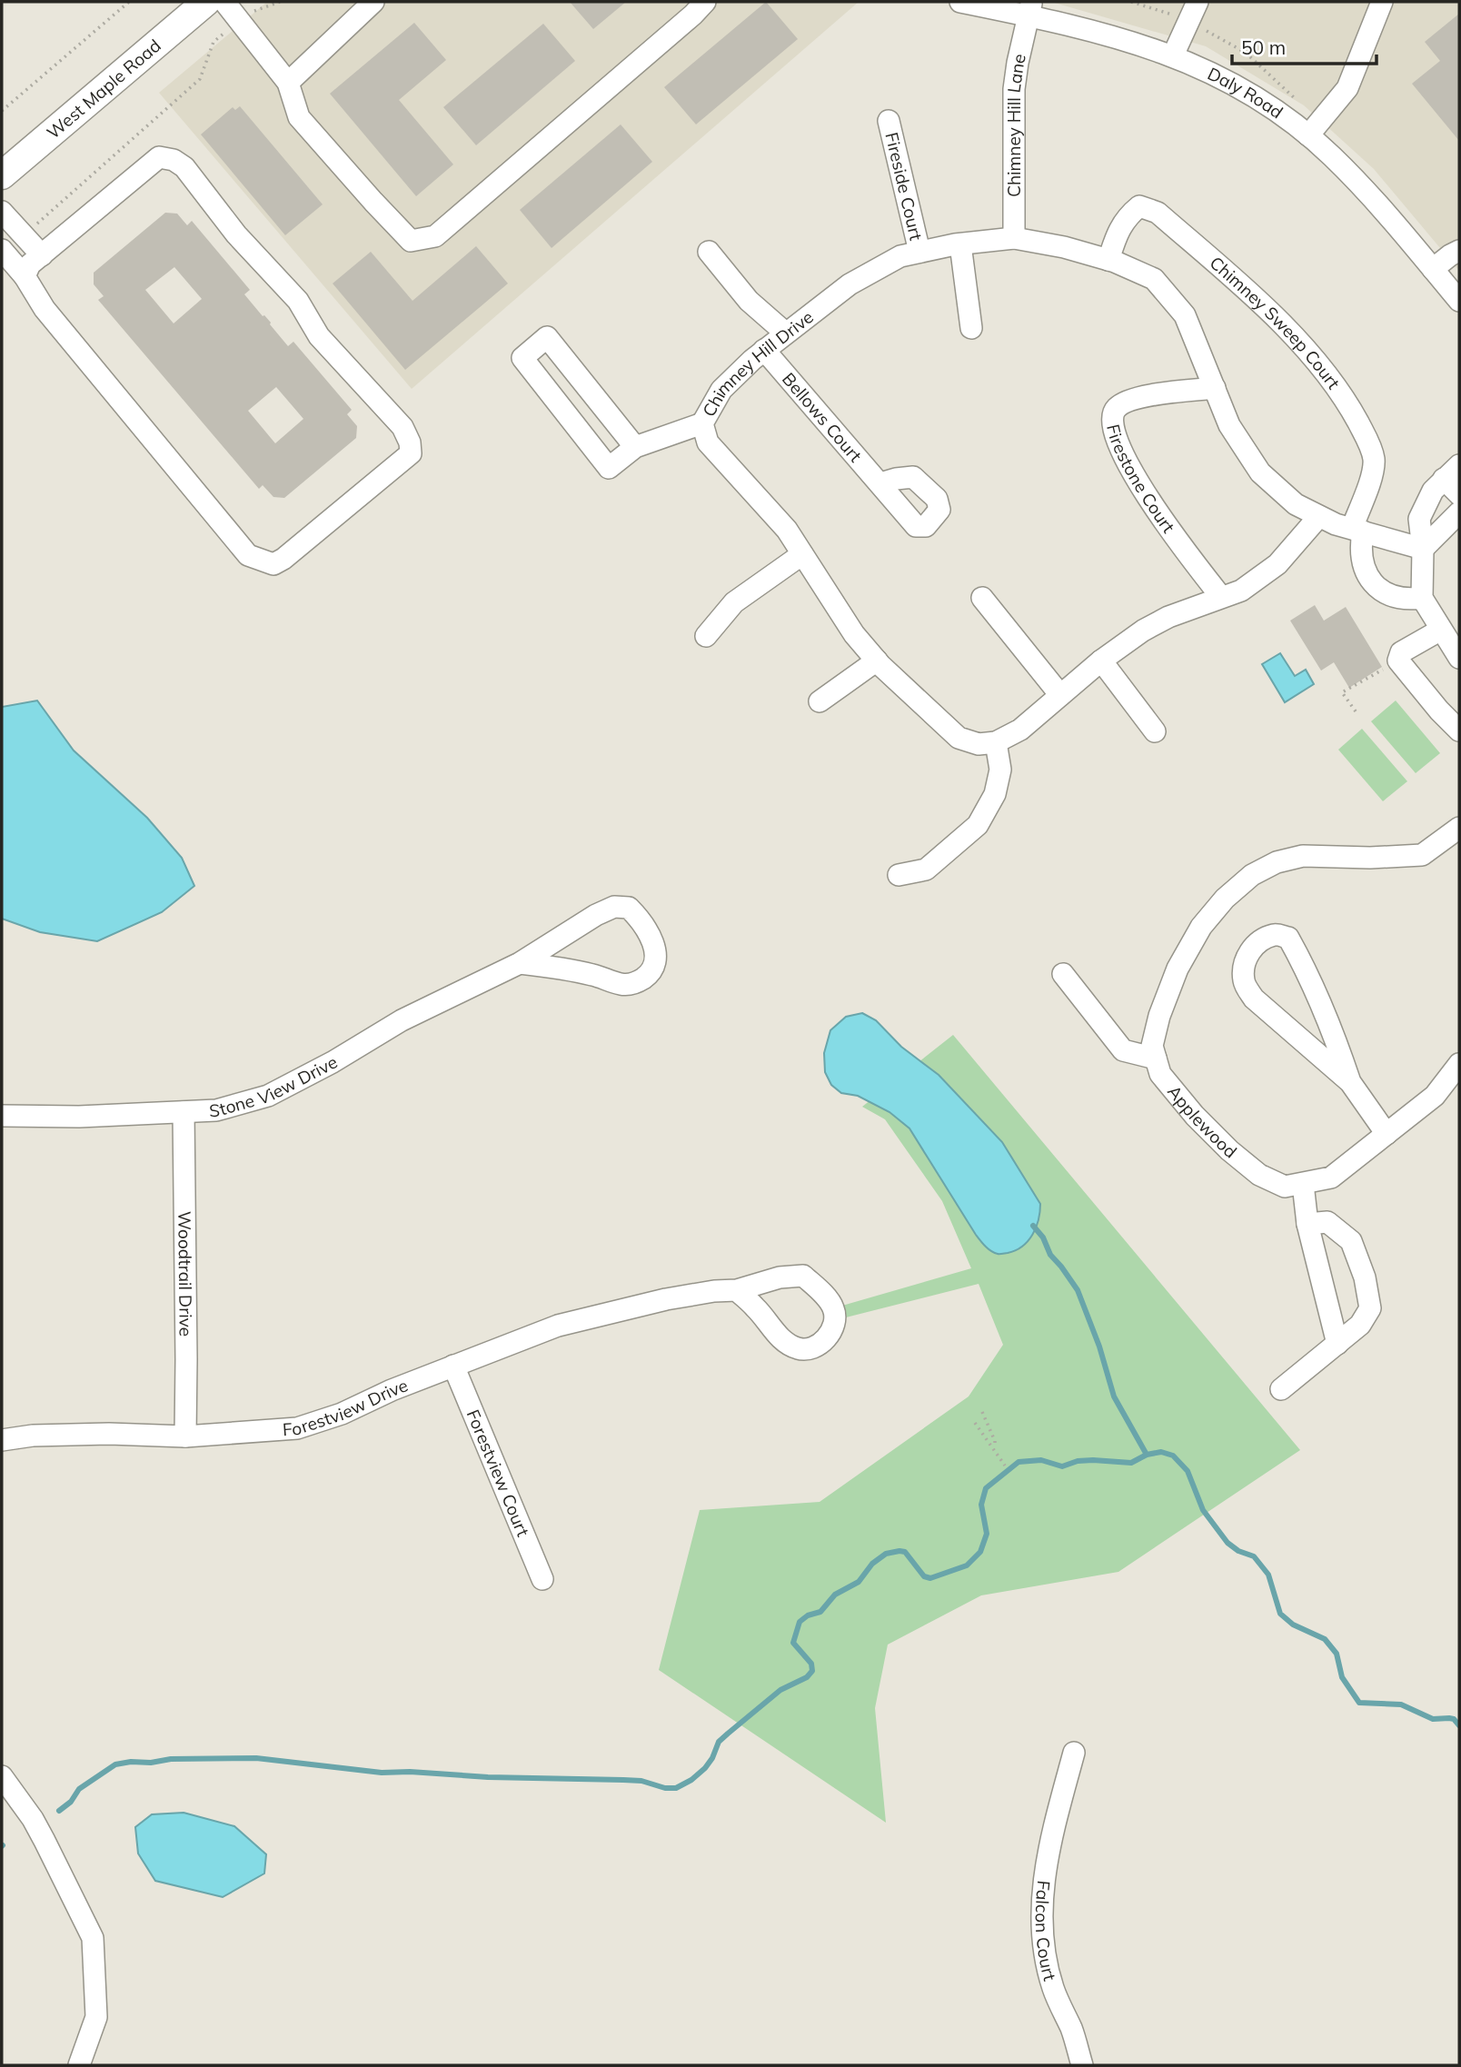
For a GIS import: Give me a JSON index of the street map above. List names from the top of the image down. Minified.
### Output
{"streets":{"main road":["West Maple Road"],"street":["Daly Road","Chimney Hill Lane","Fireside Court","Chimney Sweep Court","Chimney Hill Drive","Bellows Court","Firestone Court","Stone View Drive","Applewood","Woodtrail Drive","Forestview Drive","Forestview Court","Falcon Court"]},"crossings":[["Daly Road","Chimney Hill Lane"],["Chimney Hill Lane","Chimney Hill Drive"],["Fireside Court","Chimney Hill Drive"],["Chimney Sweep Court","Chimney Hill Drive"],["Chimney Hill Drive","Bellows Court"],["Chimney Hill Drive","Firestone Court"],["Stone View Drive","Woodtrail Drive"],["Woodtrail Drive","Forestview Drive"],["Forestview Drive","Forestview Court"]],"scale_bar":"50 m"}
